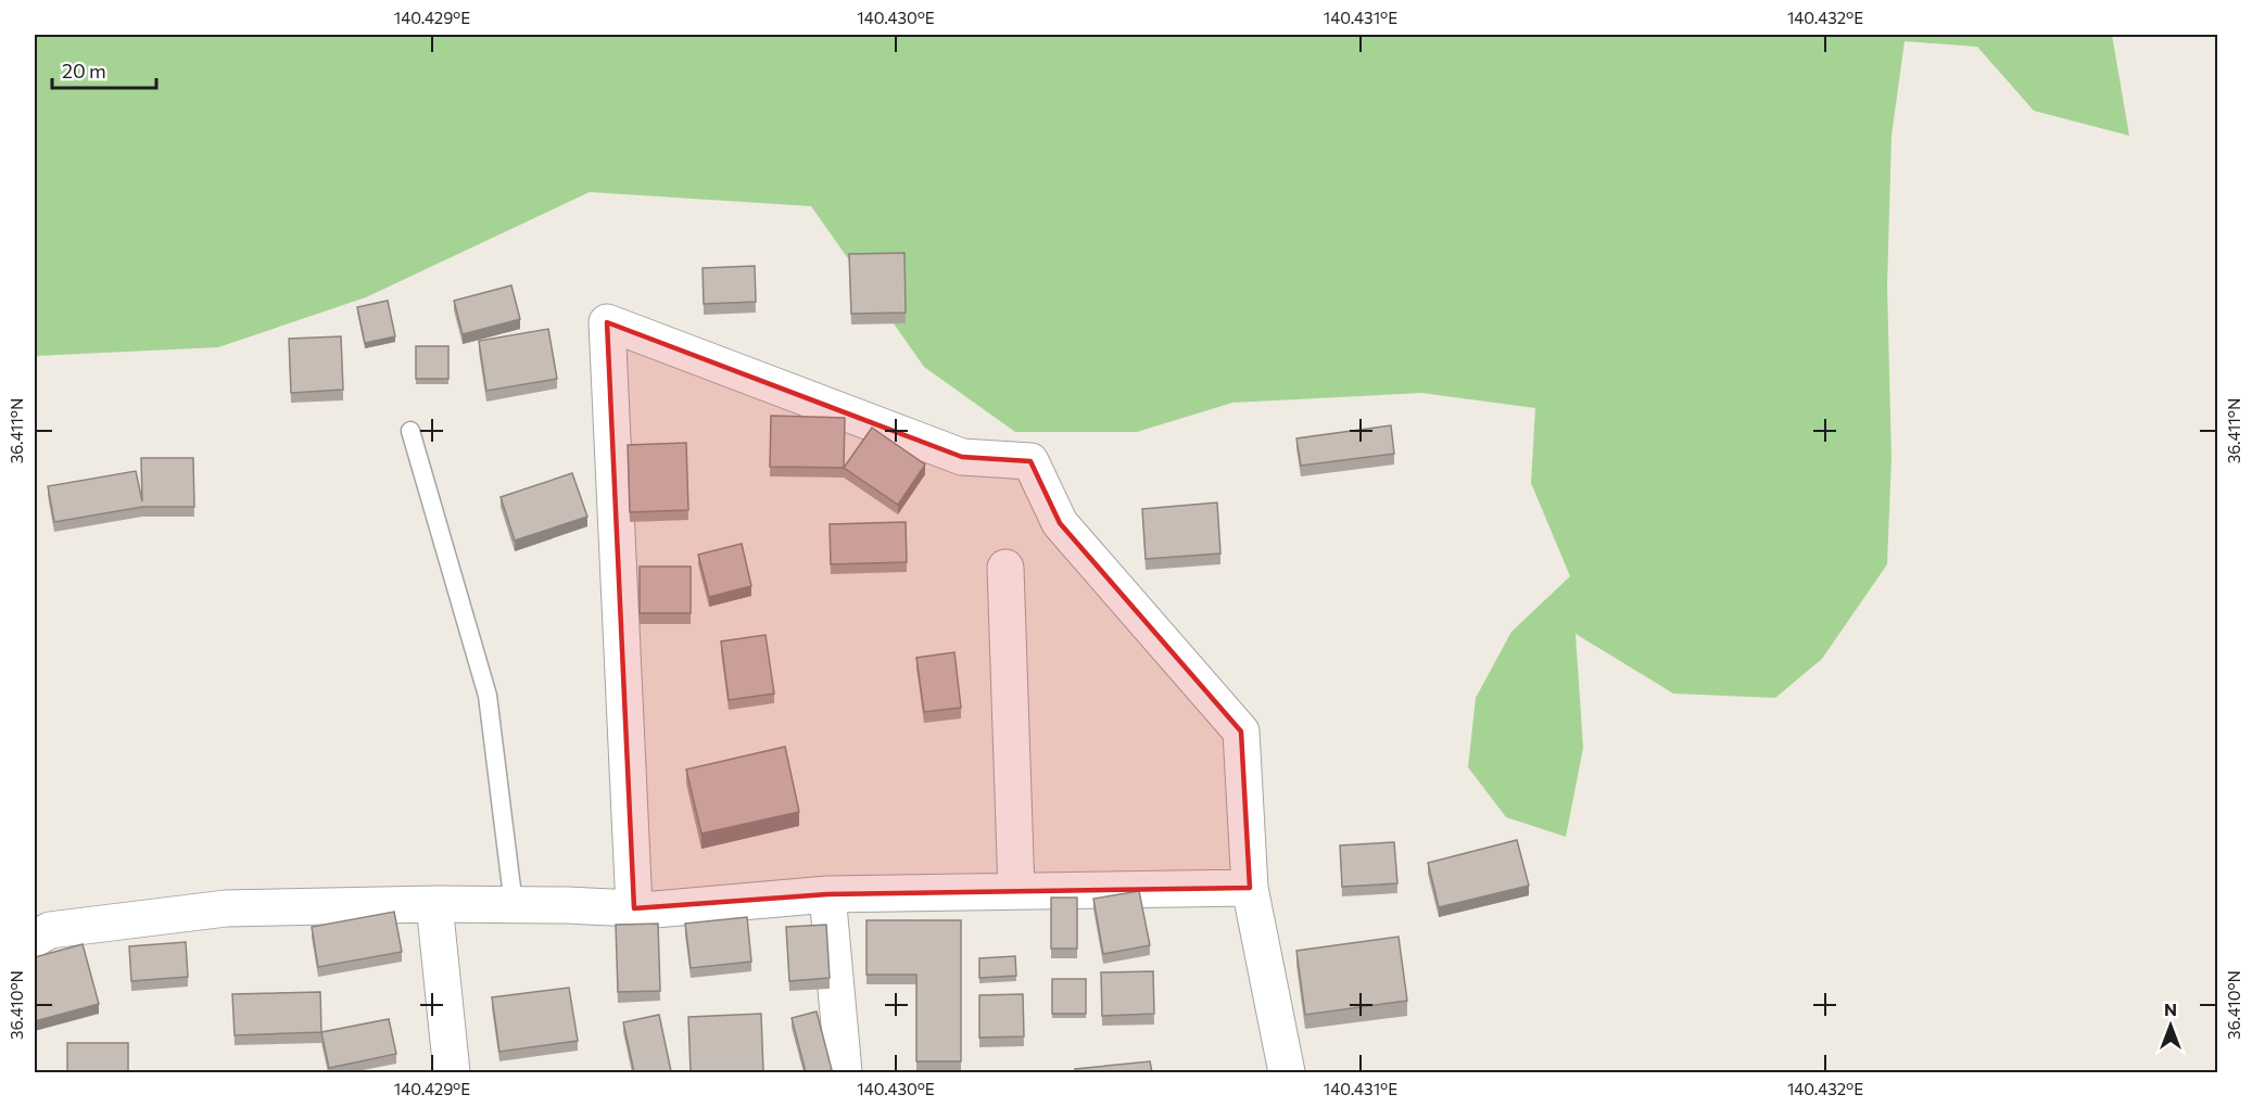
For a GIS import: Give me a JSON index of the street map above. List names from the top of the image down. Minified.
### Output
{"scale_bar":"20 m","north":"top","coordinates":["140.429°E","140.430°E","140.431°E","140.432°E","36.411°N","36.410°N"]}
